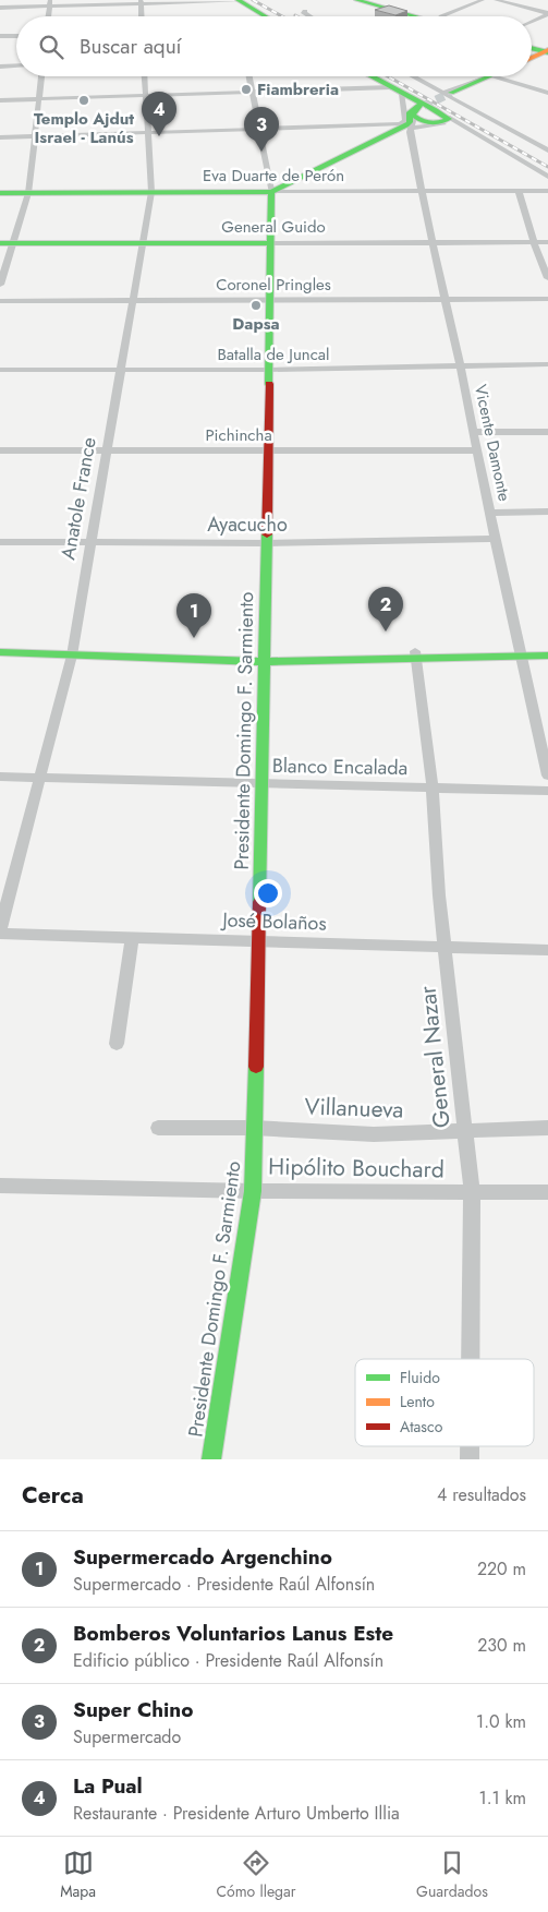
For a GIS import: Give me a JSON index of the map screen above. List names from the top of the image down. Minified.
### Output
{"streets":{"main road":["Eva Duarte de Perón","General Guido","Presidente Domingo F. Sarmiento"],"street":["Coronel Pringles","Batalla de Juncal","Pichincha","Vicente Damonte","Anatole France","Ayacucho","Blanco Encalada","José Bolaños","General Nazar","Villanueva","Hipólito Bouchard"]},"crossings":[["Eva Duarte de Perón","Vicente Damonte"],["Eva Duarte de Perón","Anatole France"],["Eva Duarte de Perón","Presidente Domingo F. Sarmiento"],["General Guido","Vicente Damonte"],["General Guido","Anatole France"],["General Guido","Presidente Domingo F. Sarmiento"],["Coronel Pringles","Vicente Damonte"],["Coronel Pringles","Anatole France"],["Coronel Pringles","Presidente Domingo F. Sarmiento"],["Batalla de Juncal","Vicente Damonte"],["Batalla de Juncal","Anatole France"],["Batalla de Juncal","Presidente Domingo F. Sarmiento"],["Pichincha","Vicente Damonte"],["Pichincha","Anatole France"],["Pichincha","Presidente Domingo F. Sarmiento"],["Vicente Damonte","Ayacucho"],["Anatole France","Ayacucho"],["Anatole France","Blanco Encalada"],["Ayacucho","Presidente Domingo F. Sarmiento"],["Presidente Domingo F. Sarmiento","Blanco Encalada"],["Presidente Domingo F. Sarmiento","José Bolaños"],["Presidente Domingo F. Sarmiento","Villanueva"],["Presidente Domingo F. Sarmiento","Hipólito Bouchard"],["Blanco Encalada","General Nazar"],["José Bolaños","General Nazar"],["General Nazar","Villanueva"],["General Nazar","Hipólito Bouchard"]],"places":["Fiambreria","Templo Ajdut Israel - Lanús","Dapsa"],"legend":["Fluido","Lento","Atasco"],"page":{"search":"Buscar aquí","pins":["4","3","2","1"],"heading":["Cerca","4 resultados"],"list":[{"mark":"1","name":"Supermercado Argenchino","note":"Supermercado · Presidente Raúl Alfonsín","value":"220 m"},{"mark":"2","name":"Bomberos Voluntarios Lanus Este","note":"Edificio público · Presidente Raúl Alfonsín","value":"230 m"},{"mark":"3","name":"Super Chino","note":"Supermercado","value":"1.0 km"},{"mark":"4","name":"La Pual","note":"Restaurante · Presidente Arturo Umberto Illia","value":"1.1 km"}],"nav":["Mapa","Cómo llegar","Guardados"]}}
